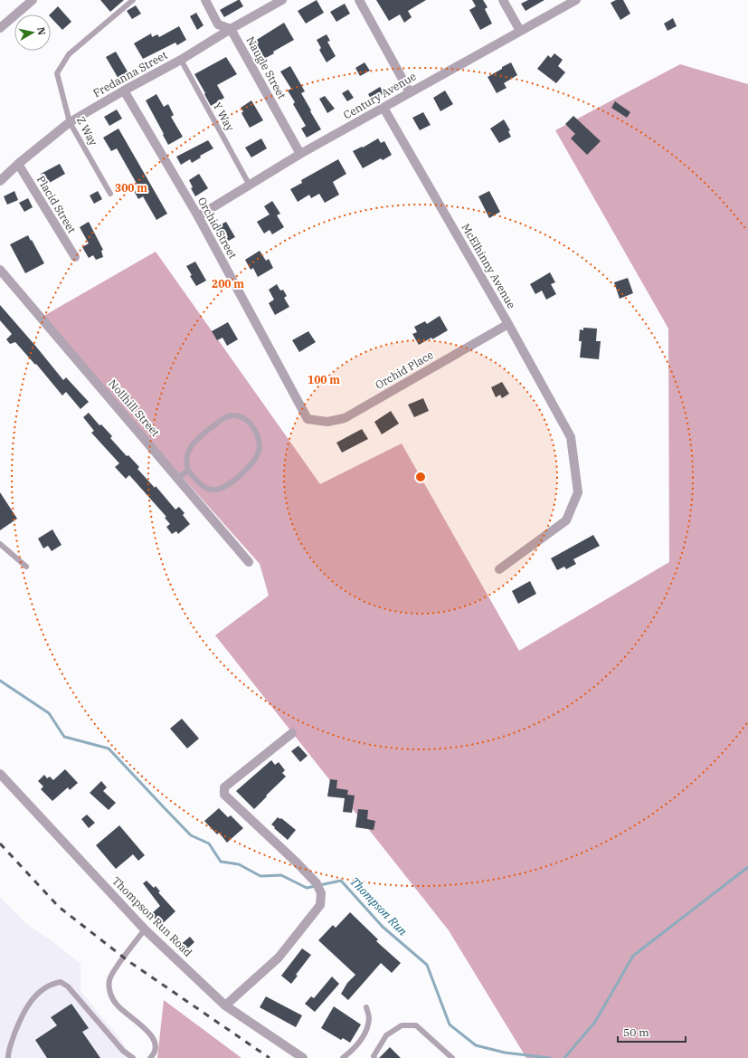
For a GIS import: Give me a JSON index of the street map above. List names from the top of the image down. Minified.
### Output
{"streets":{"street":["Naugle Street","Fredanna Street","Century Avenue","Placid Street","Orchid Street","McElhinny Avenue","Orchid Place","Nollhill Street","Thompson Run Road"],"lane":["Y Way","Z Way"]},"crossings":[["Naugle Street","Fredanna Street"],["Naugle Street","Century Avenue"],["Fredanna Street","Y Way"],["Fredanna Street","Z Way"],["Fredanna Street","Placid Street"],["Fredanna Street","Orchid Street"],["Century Avenue","Y Way"],["Century Avenue","Orchid Street"],["Century Avenue","McElhinny Avenue"],["Orchid Street","Orchid Place"],["McElhinny Avenue","Orchid Place"]],"water":["Thompson Run"],"scale_bar":"50 m","north":"right","rings":["300 m","200 m","100 m"]}
